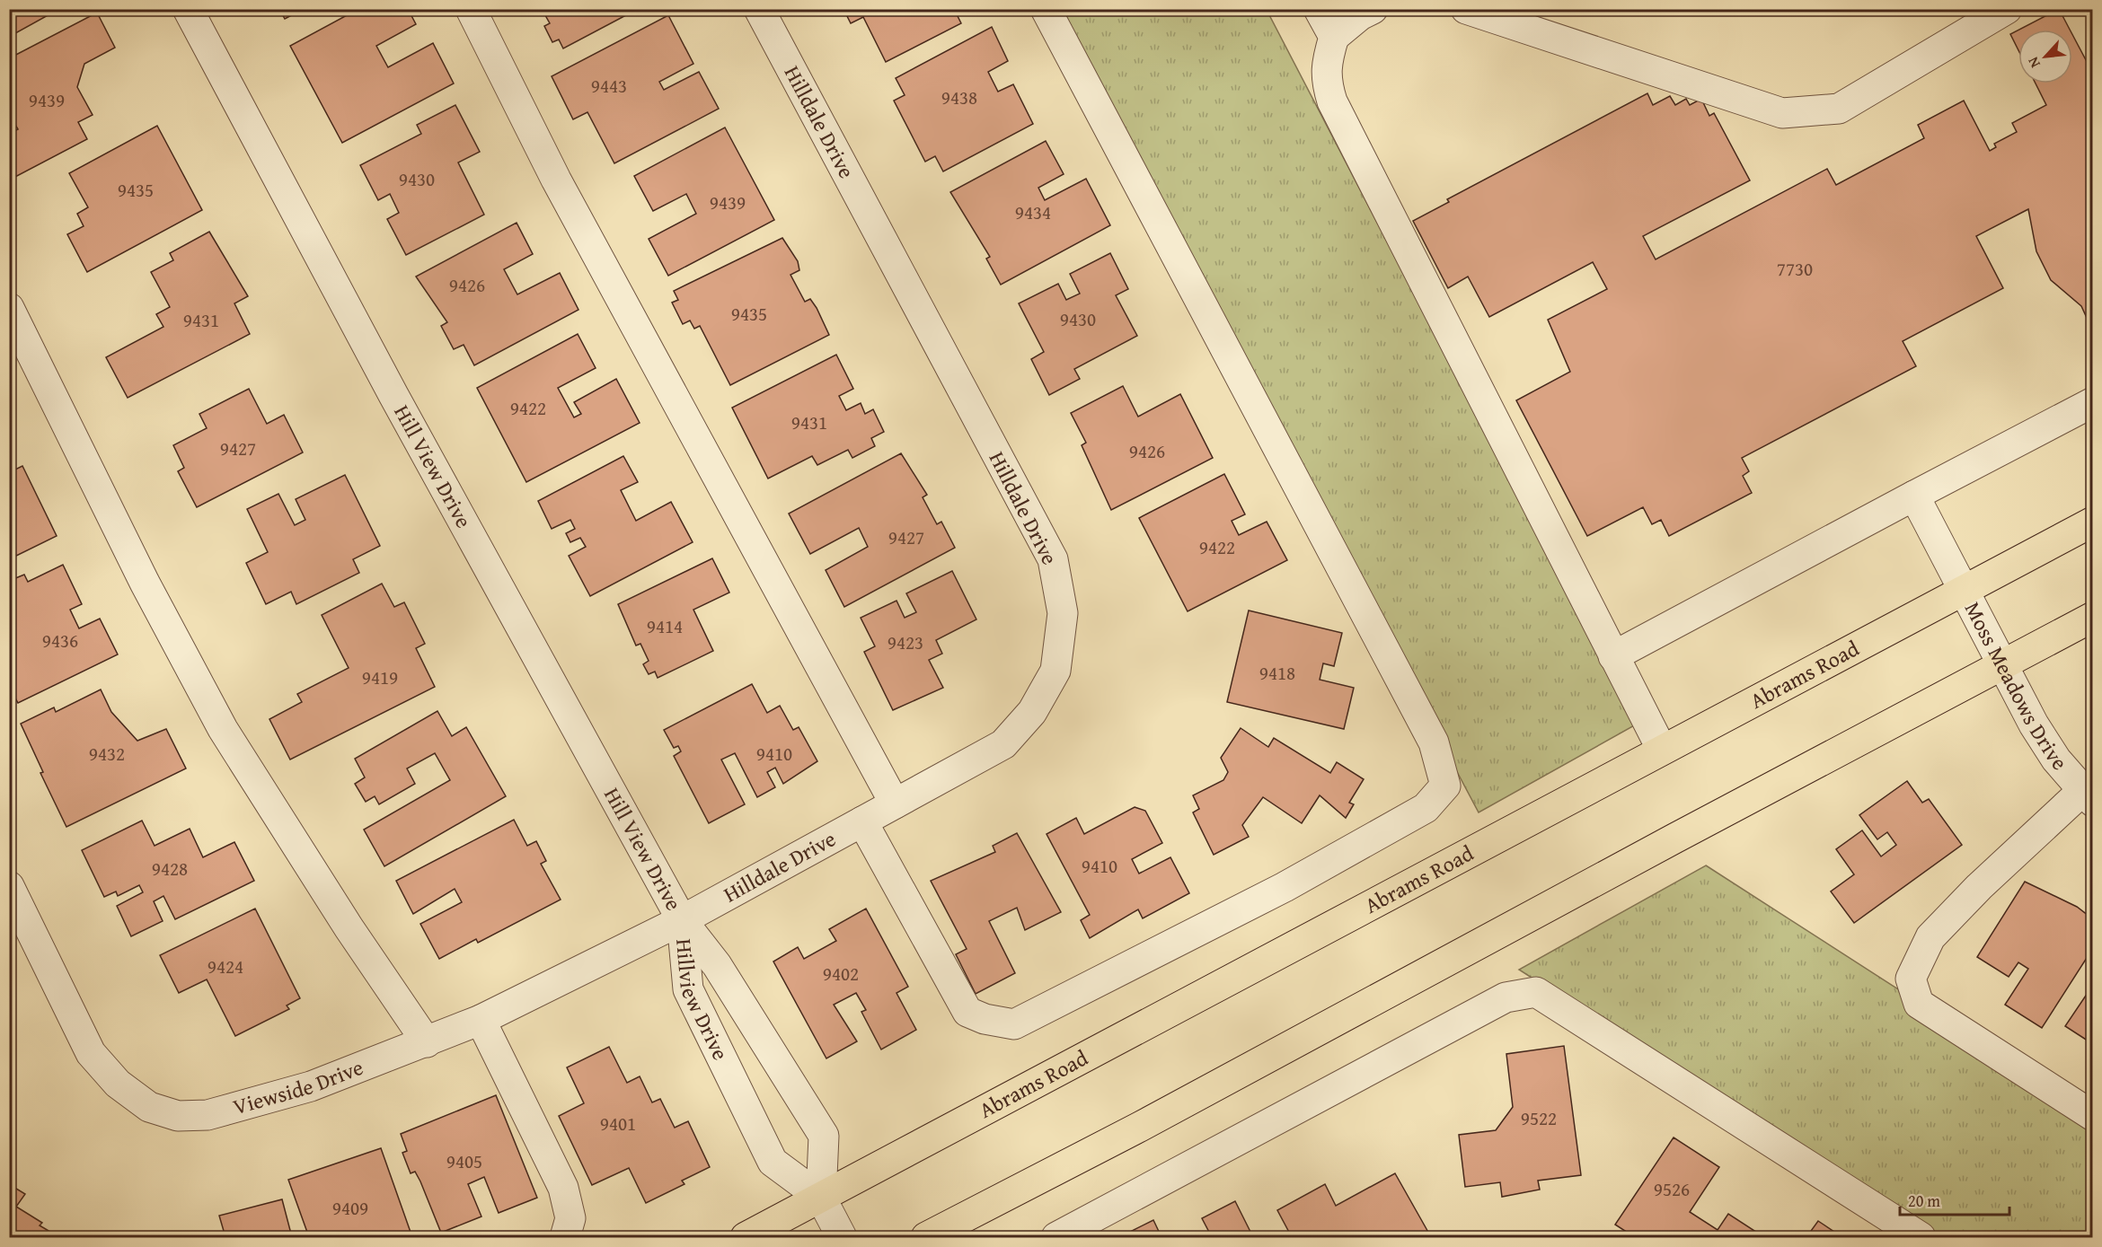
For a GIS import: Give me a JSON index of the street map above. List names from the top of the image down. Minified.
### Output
{"streets":{"main road":["Abrams Road"],"street":["Hilldale Drive","Hill View Drive","Moss Meadows Drive","Hillview Drive","Viewside Drive"]},"crossings":[["Hilldale Drive","Hill View Drive"],["Hilldale Drive","Hillview Drive"],["Hilldale Drive","Viewside Drive"],["Hill View Drive","Hillview Drive"],["Hill View Drive","Viewside Drive"],["Abrams Road","Moss Meadows Drive"],["Abrams Road","Hillview Drive"],["Hillview Drive","Viewside Drive"]],"house_numbers":["9443","9438","9439","9430","9435","9439","9434","7730","9426","9435","9430","9431","9422","9431","9427","9426","9427","9422","9414","9436","9423","9418","9419","9432","9410","9410","9428","9424","9402","9522","9401","9405","9526","9409"],"scale_bar":"20 m","north":"bottom left"}
